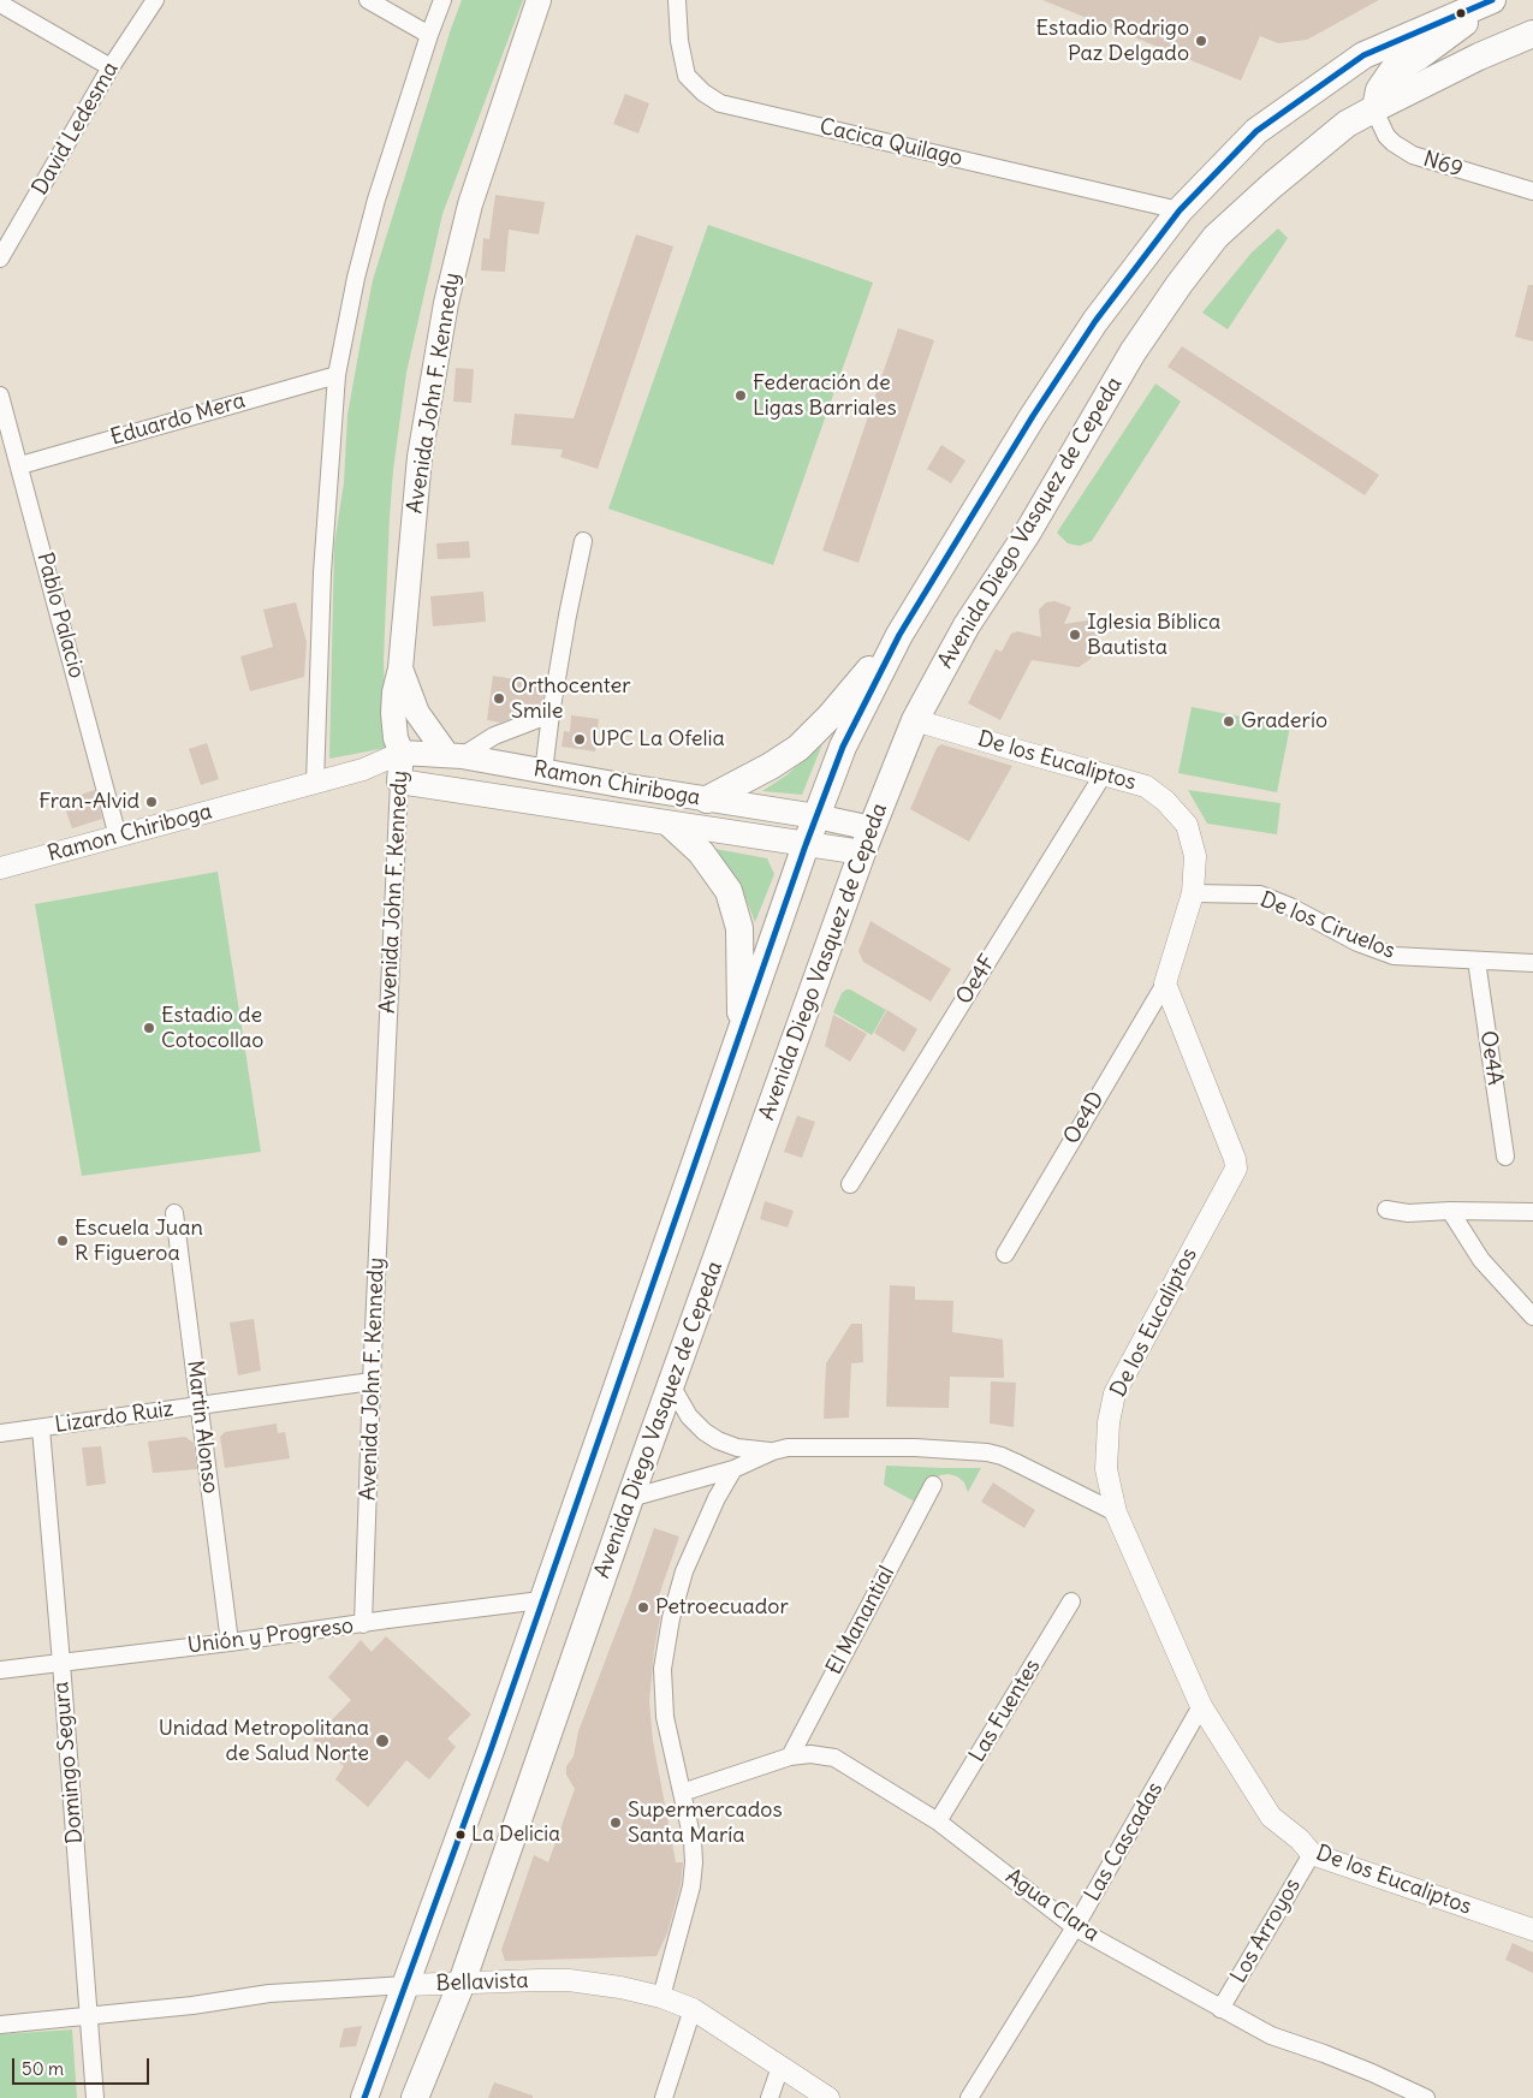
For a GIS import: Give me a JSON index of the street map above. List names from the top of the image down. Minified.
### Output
{"streets":{"main road":["Avenida John F. Kennedy","Avenida Diego Vasquez de Cepeda","Ramon Chiriboga"],"street":["David Ledesma","Cacica Quilago","N69","Eduardo Mera","Pablo Palacio","De los Eucaliptos","De los Ciruelos","Oe4F","Oe4A","Oe4D","Lizardo Ruiz","Martin Alonso","El Manantial","Unión y Progreso","Las Fuentes","Domingo Segura","Las Cascadas","Agua Clara","Los Arroyos","Bellavista"]},"crossings":[["N69","Avenida Diego Vasquez de Cepeda"],["Avenida John F. Kennedy","Ramon Chiriboga"],["Avenida John F. Kennedy","Lizardo Ruiz"],["Avenida John F. Kennedy","Unión y Progreso"],["Eduardo Mera","Pablo Palacio"],["Avenida Diego Vasquez de Cepeda","De los Eucaliptos"],["Avenida Diego Vasquez de Cepeda","Ramon Chiriboga"],["Avenida Diego Vasquez de Cepeda","Bellavista"],["Pablo Palacio","Ramon Chiriboga"],["De los Eucaliptos","De los Ciruelos"],["De los Eucaliptos","Oe4F"],["De los Eucaliptos","Oe4D"],["De los Eucaliptos","Las Cascadas"],["De los Eucaliptos","Los Arroyos"],["De los Ciruelos","Oe4A"],["Lizardo Ruiz","Martin Alonso"],["Lizardo Ruiz","Domingo Segura"],["Martin Alonso","Unión y Progreso"],["El Manantial","Agua Clara"],["Unión y Progreso","Domingo Segura"],["Las Fuentes","Agua Clara"],["Domingo Segura","Bellavista"],["Las Cascadas","Agua Clara"],["Agua Clara","Los Arroyos"]],"places":["Estadio Rodrigo Paz Delgado","Federación de Ligas Barriales","Iglesia Bíblica Bautista","Orthocenter Smile","Graderío","UPC La Ofelia","Fran-Alvid","Estadio de Cotocollao","Escuela Juan R Figueroa","Petroecuador","Unidad Metropolitana de Salud Norte","Supermercados Santa María","La Delicia"],"scale_bar":"50 m"}
